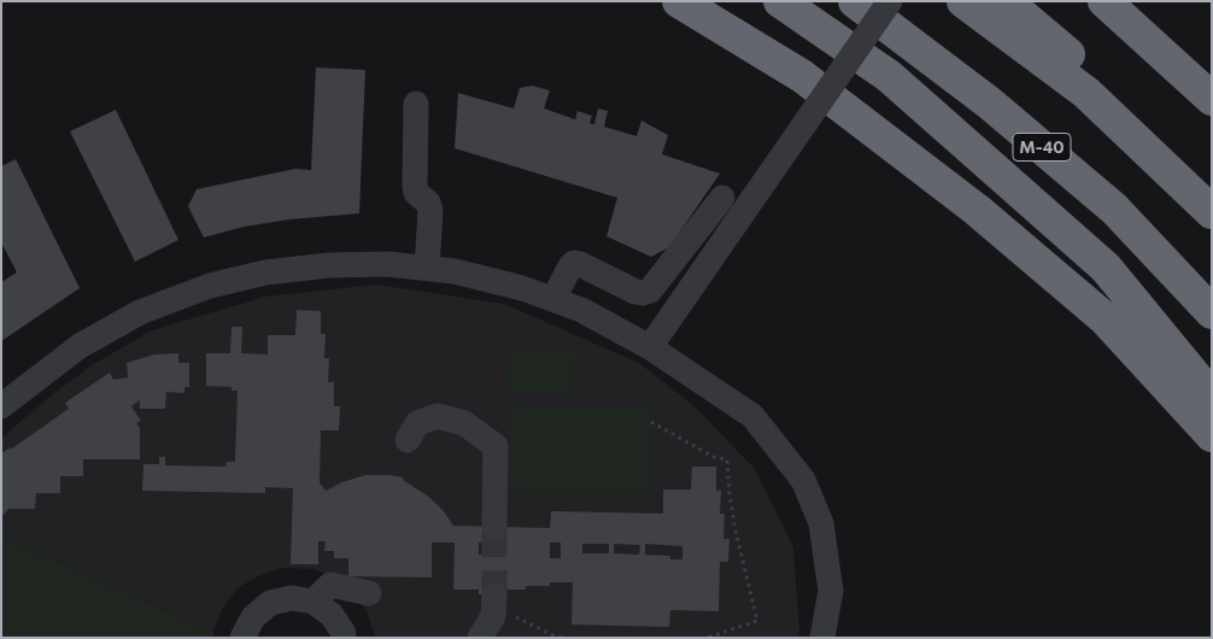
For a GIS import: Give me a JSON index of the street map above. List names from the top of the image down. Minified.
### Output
{"streets":{"highway":["M-40"]}}
